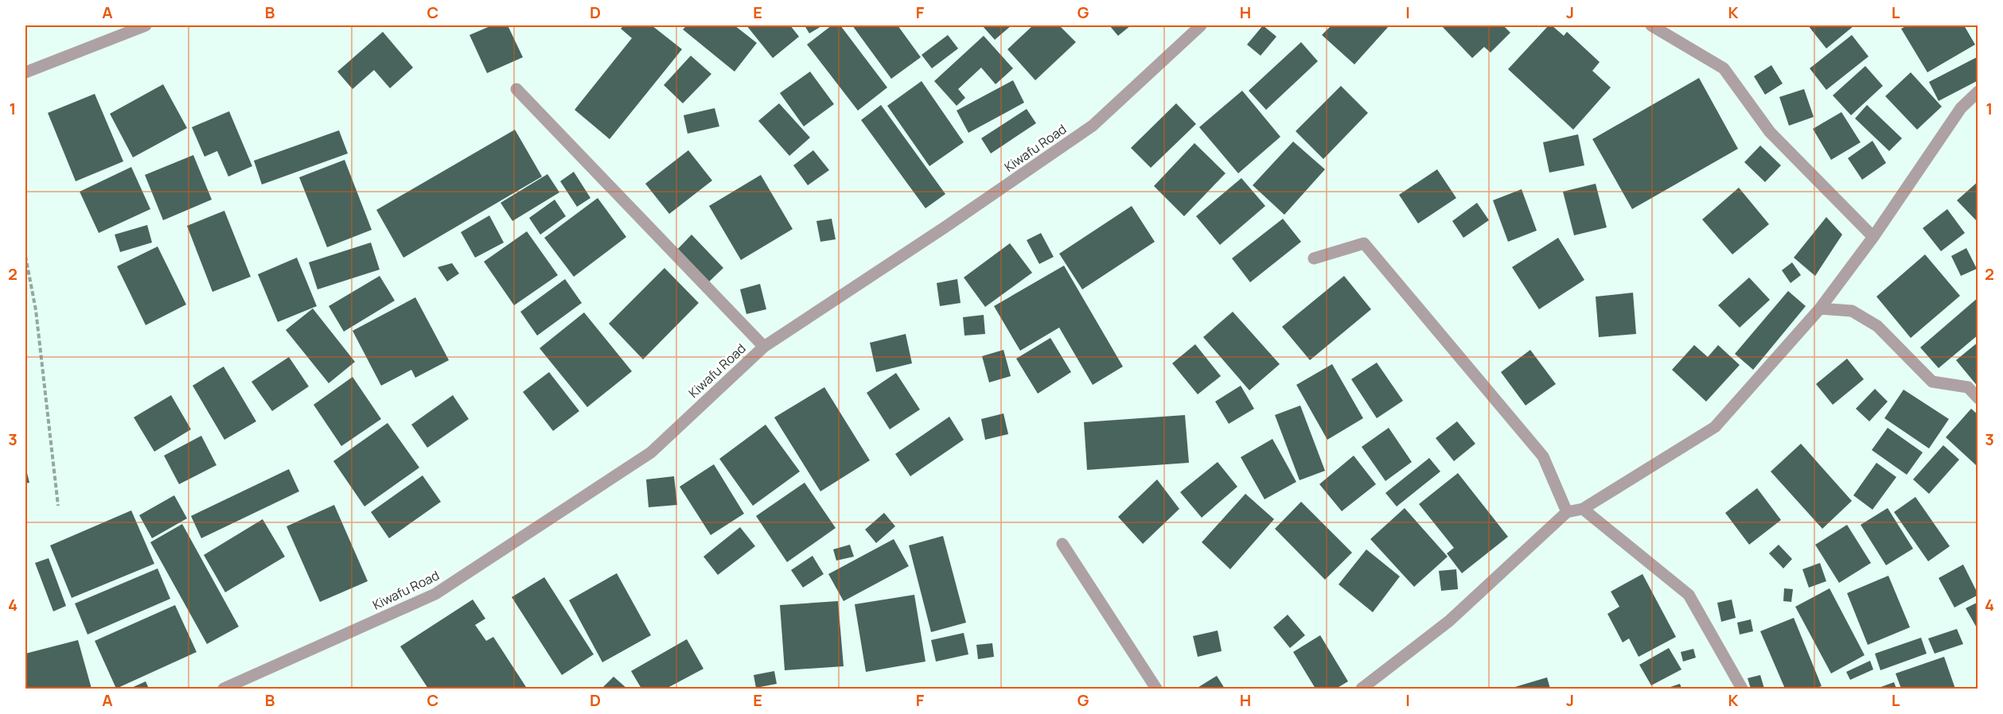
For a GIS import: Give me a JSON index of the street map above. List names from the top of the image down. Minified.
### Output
{"streets":{"street":["Kiwafu Road"]},"grid":{"columns":["A","B","C","D","E","F","G","H","I","J","K","L"],"rows":["1","2","3","4"]}}
